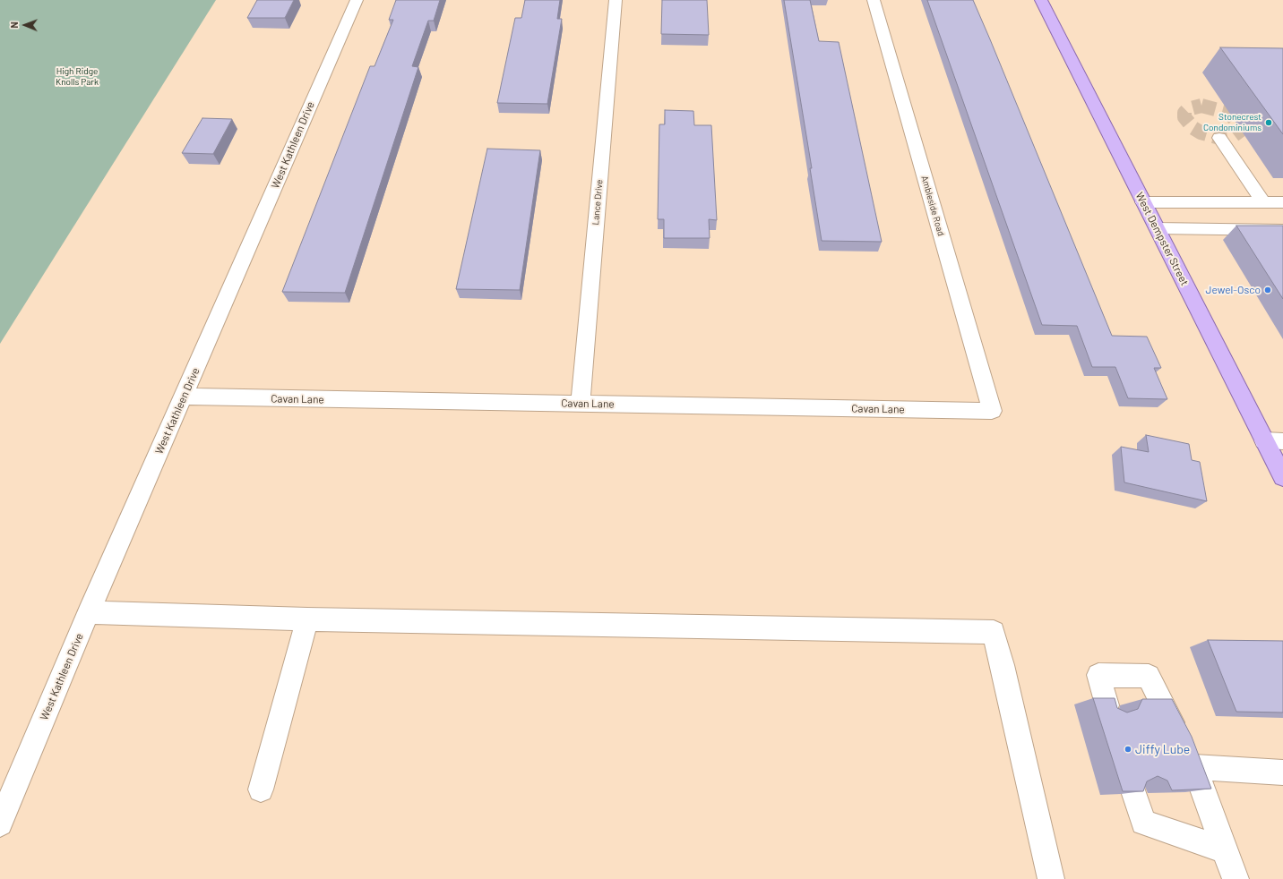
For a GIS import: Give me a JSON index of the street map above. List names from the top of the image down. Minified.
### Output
{"streets":{"main road":["West Dempster Street"],"street":["West Kathleen Drive","Lance Drive","Ambleside Road","Cavan Lane"]},"crossings":[["West Kathleen Drive","Cavan Lane"],["Lance Drive","Cavan Lane"],["Ambleside Road","Cavan Lane"]],"parks":["High Ridge Knolls Park"],"places":["Stonecrest Condominiums","Jewel-Osco","Jiffy Lube"],"north":"left"}
